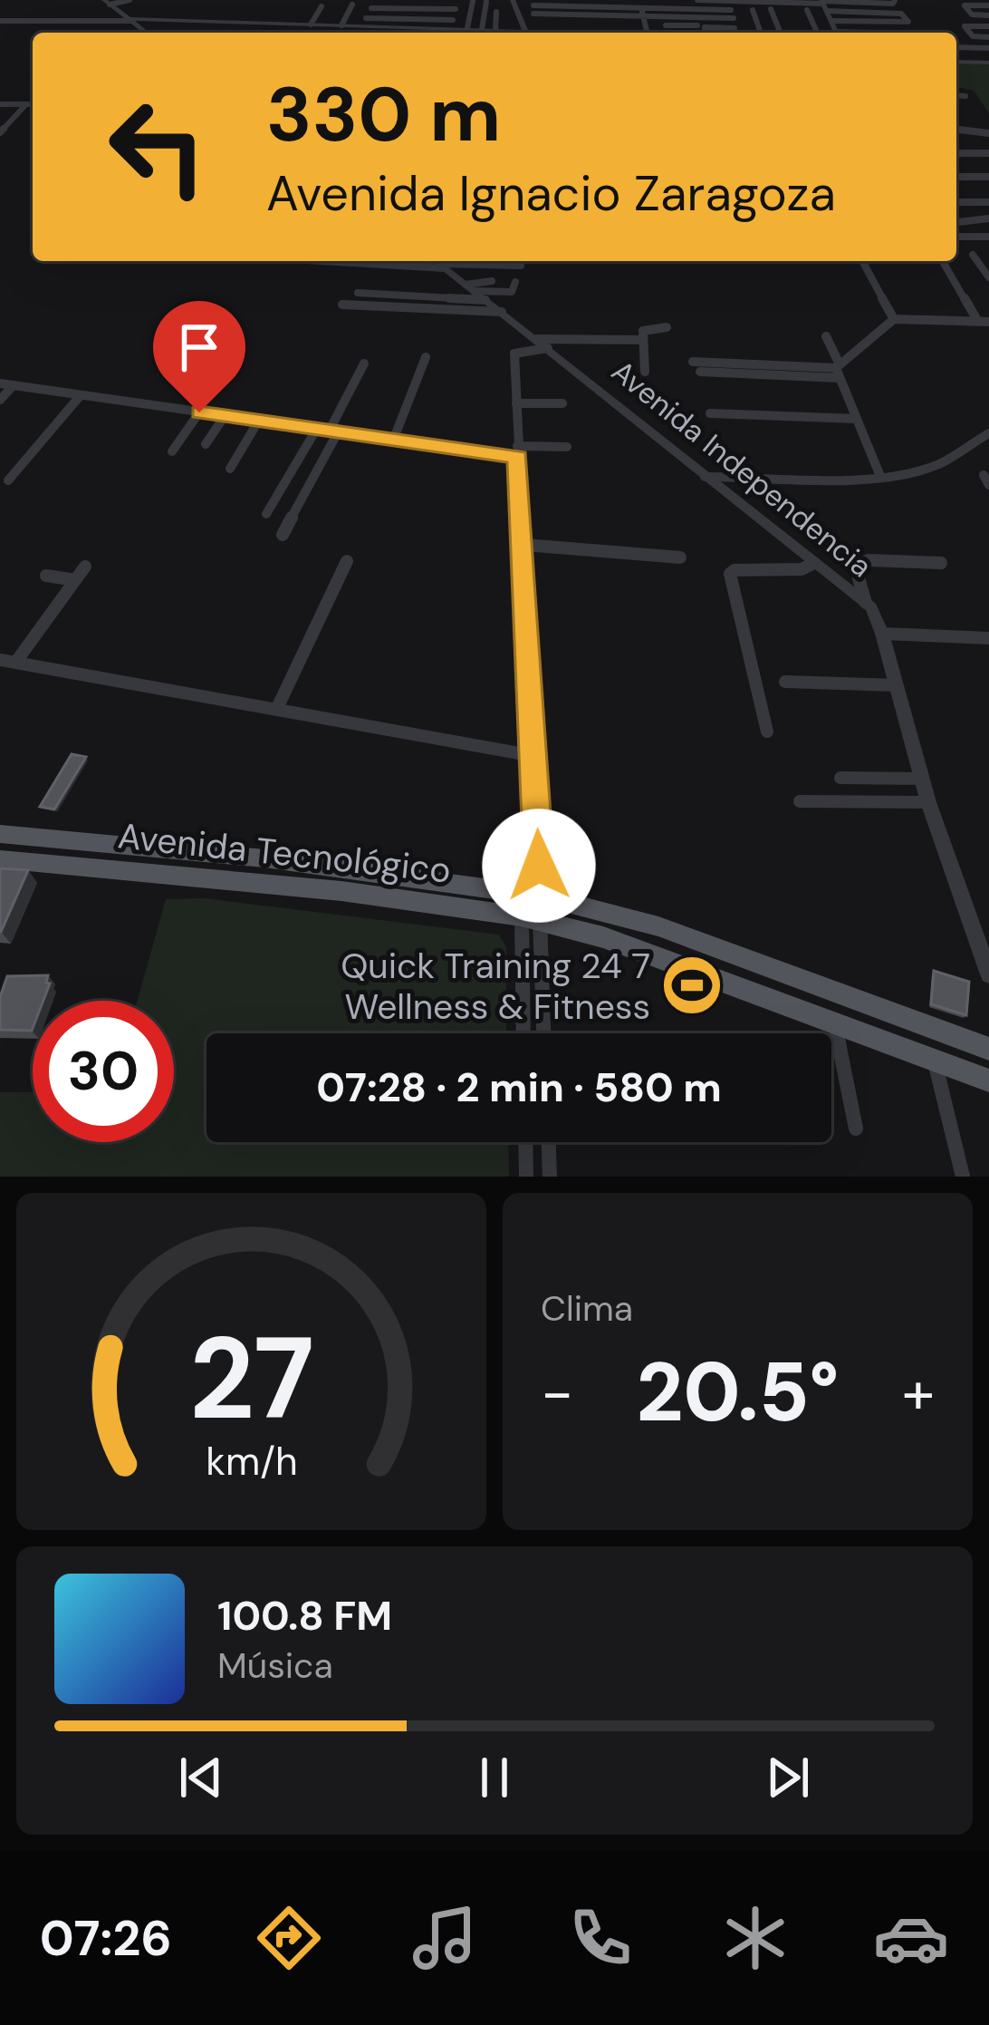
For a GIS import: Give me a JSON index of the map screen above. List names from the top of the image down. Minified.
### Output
{"streets":{"main road":["Avenida Tecnológico"],"street":["Avenida Independencia"]},"places":{"sports":["Quick Training 24 7 Wellness & Fitness"]},"page":{"turn":["330 m","Avenida Ignacio Zaragoza"],"limit":"30","trip":"07:28 · 2 min · 580 m","tile":"Clima","heat":["−","20.5°","+"],"song":["100.8 FM","Música"],"tabs":"07:26","gauge":["27","km/h"]}}
